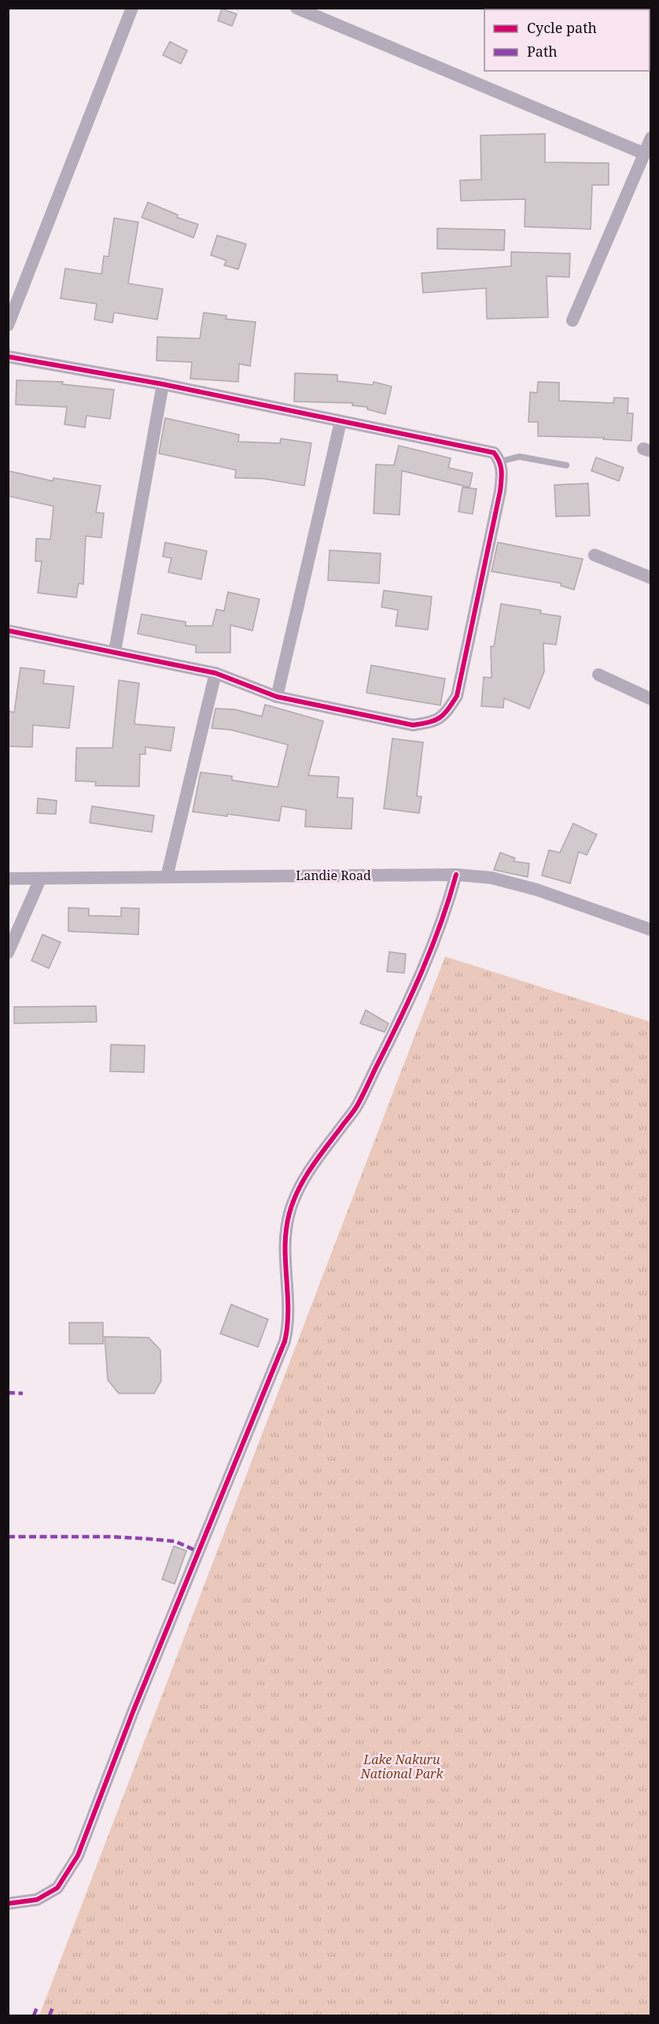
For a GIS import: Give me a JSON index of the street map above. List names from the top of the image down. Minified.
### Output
{"streets":{"street":["Landie Road"]},"parks":["Lake Nakuru National Park"],"legend":["Cycle path","Path"]}
